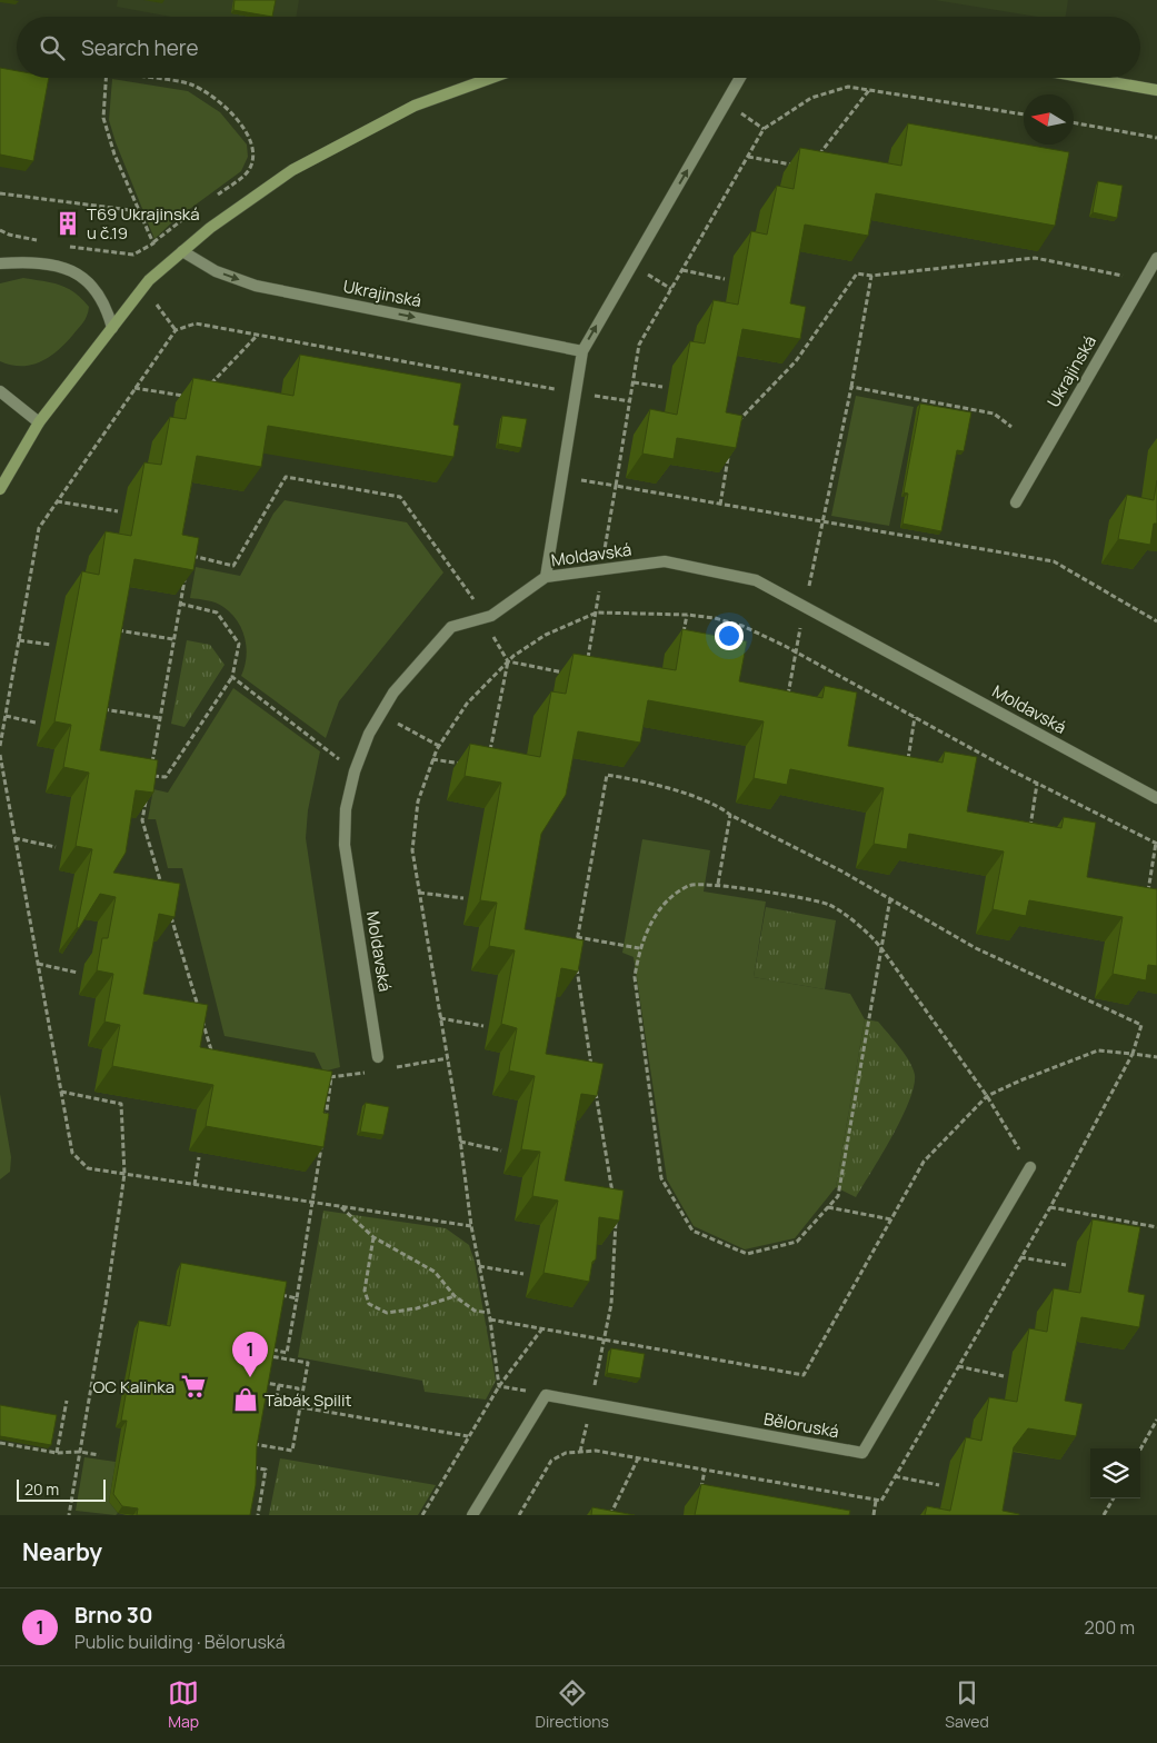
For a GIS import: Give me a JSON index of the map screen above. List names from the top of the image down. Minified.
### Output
{"streets":{"street":["Ukrajinská","Moldavská","Běloruská"]},"one_way":["Ukrajinská"],"places":{"building":["T69 Ukrajinská u č.19"],"supermarket":["OC Kalinka"],"shop":["Tabák Spilit"]},"scale_bar":"20 m","north":"left","page":{"search":"Search here","pins":"1","scale":"20 m","heading":"Nearby","list":[{"mark":"1","name":"Brno 30","note":"Public building · Běloruská","value":"200 m"}],"nav":["Map","Directions","Saved"]}}
